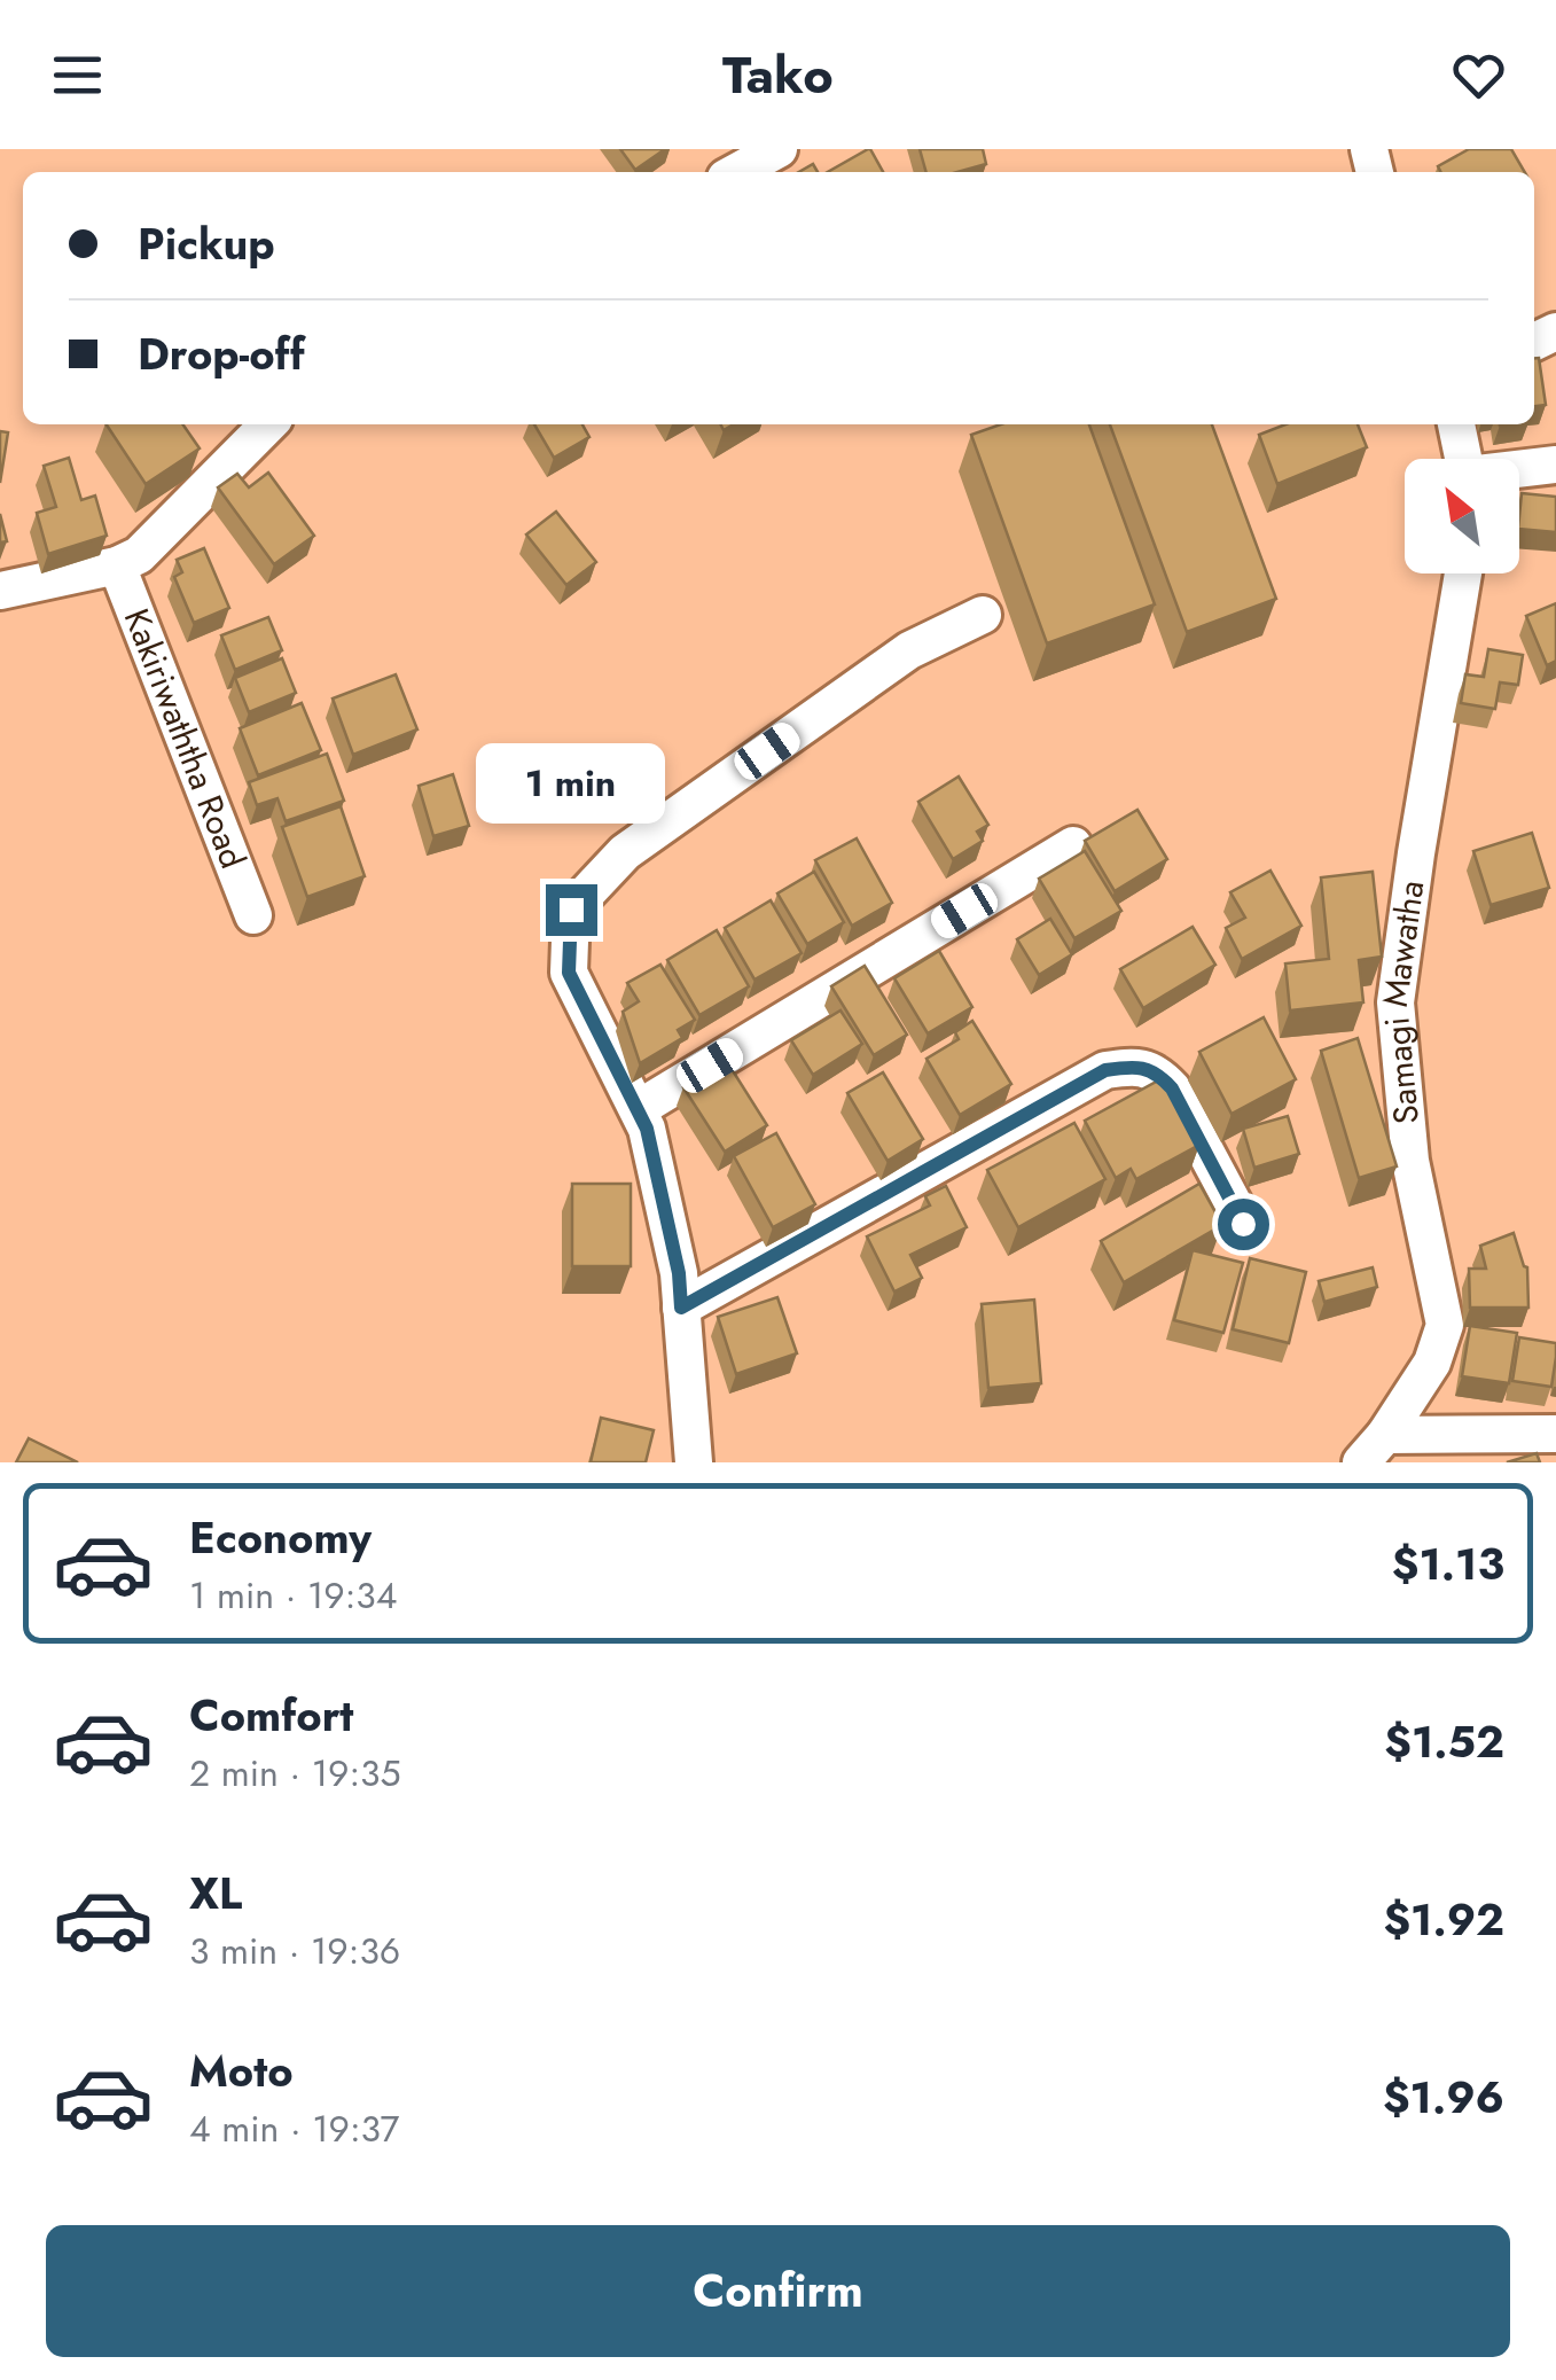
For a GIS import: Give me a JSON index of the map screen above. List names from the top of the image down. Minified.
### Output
{"streets":{"street":["Kakiriwaththa Road","Samagi Mawatha"]},"north":"top left","page":{"header":"Tako","banner":["Pickup","Drop-off"],"bubble":"1 min","list":[{"name":"Economy","note":"1 min · 19:34","value":"$1.13"},{"name":"Comfort","note":"2 min · 19:35","value":"$1.52"},{"name":"XL","note":"3 min · 19:36","value":"$1.92"},{"name":"Moto","note":"4 min · 19:37","value":"$1.96"}],"buttons":"Confirm"}}
